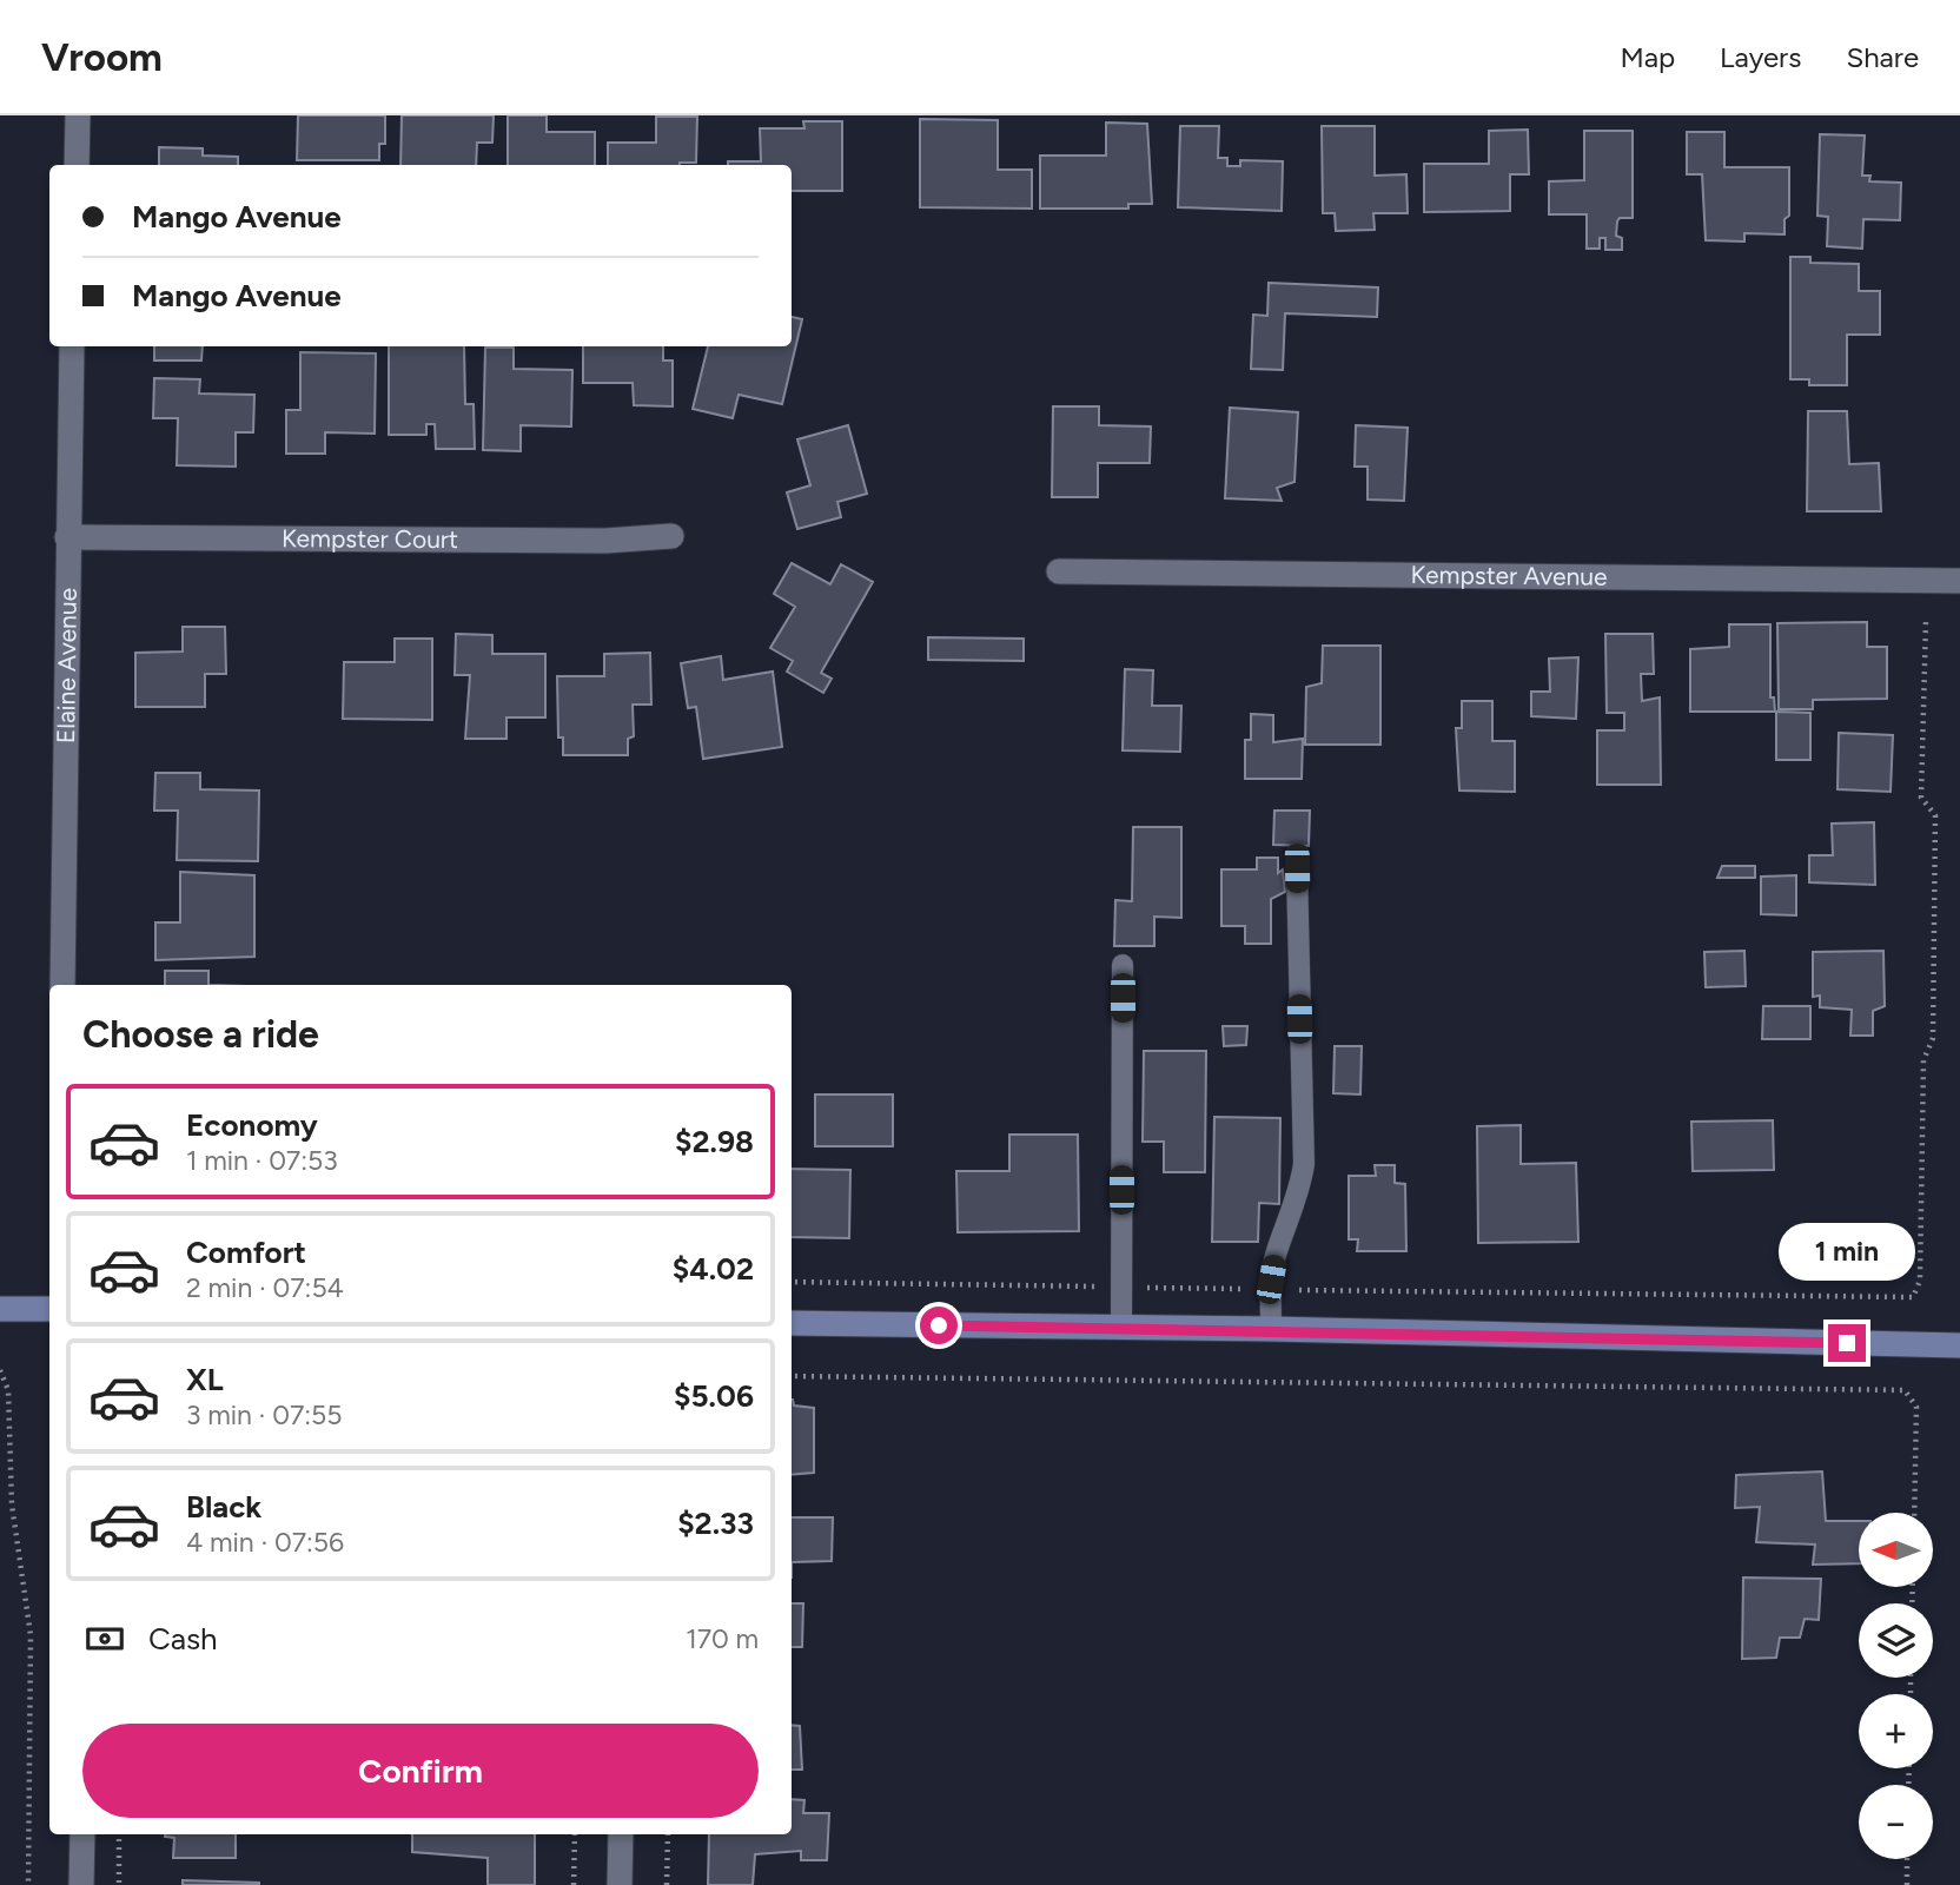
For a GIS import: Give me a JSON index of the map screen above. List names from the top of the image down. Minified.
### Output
{"streets":{"street":["Kempster Court","Kempster Avenue","Elaine Avenue"]},"crossings":[["Kempster Court","Elaine Avenue"]],"north":"left","page":{"header":"Vroom","nav":["Map","Layers","Share"],"banner":["Mango Avenue","Mango Avenue"],"heading":"Choose a ride","list":[{"name":"Economy","note":"1 min · 07:53","value":"$2.98"},{"name":"Comfort","note":"2 min · 07:54","value":"$4.02"},{"name":"XL","note":"3 min · 07:55","value":"$5.06"},{"name":"Black","note":"4 min · 07:56","value":"$2.33"}],"bubble":"1 min","map_buttons":["+","−"],"pay":["Cash","170 m"],"buttons":"Confirm"}}
